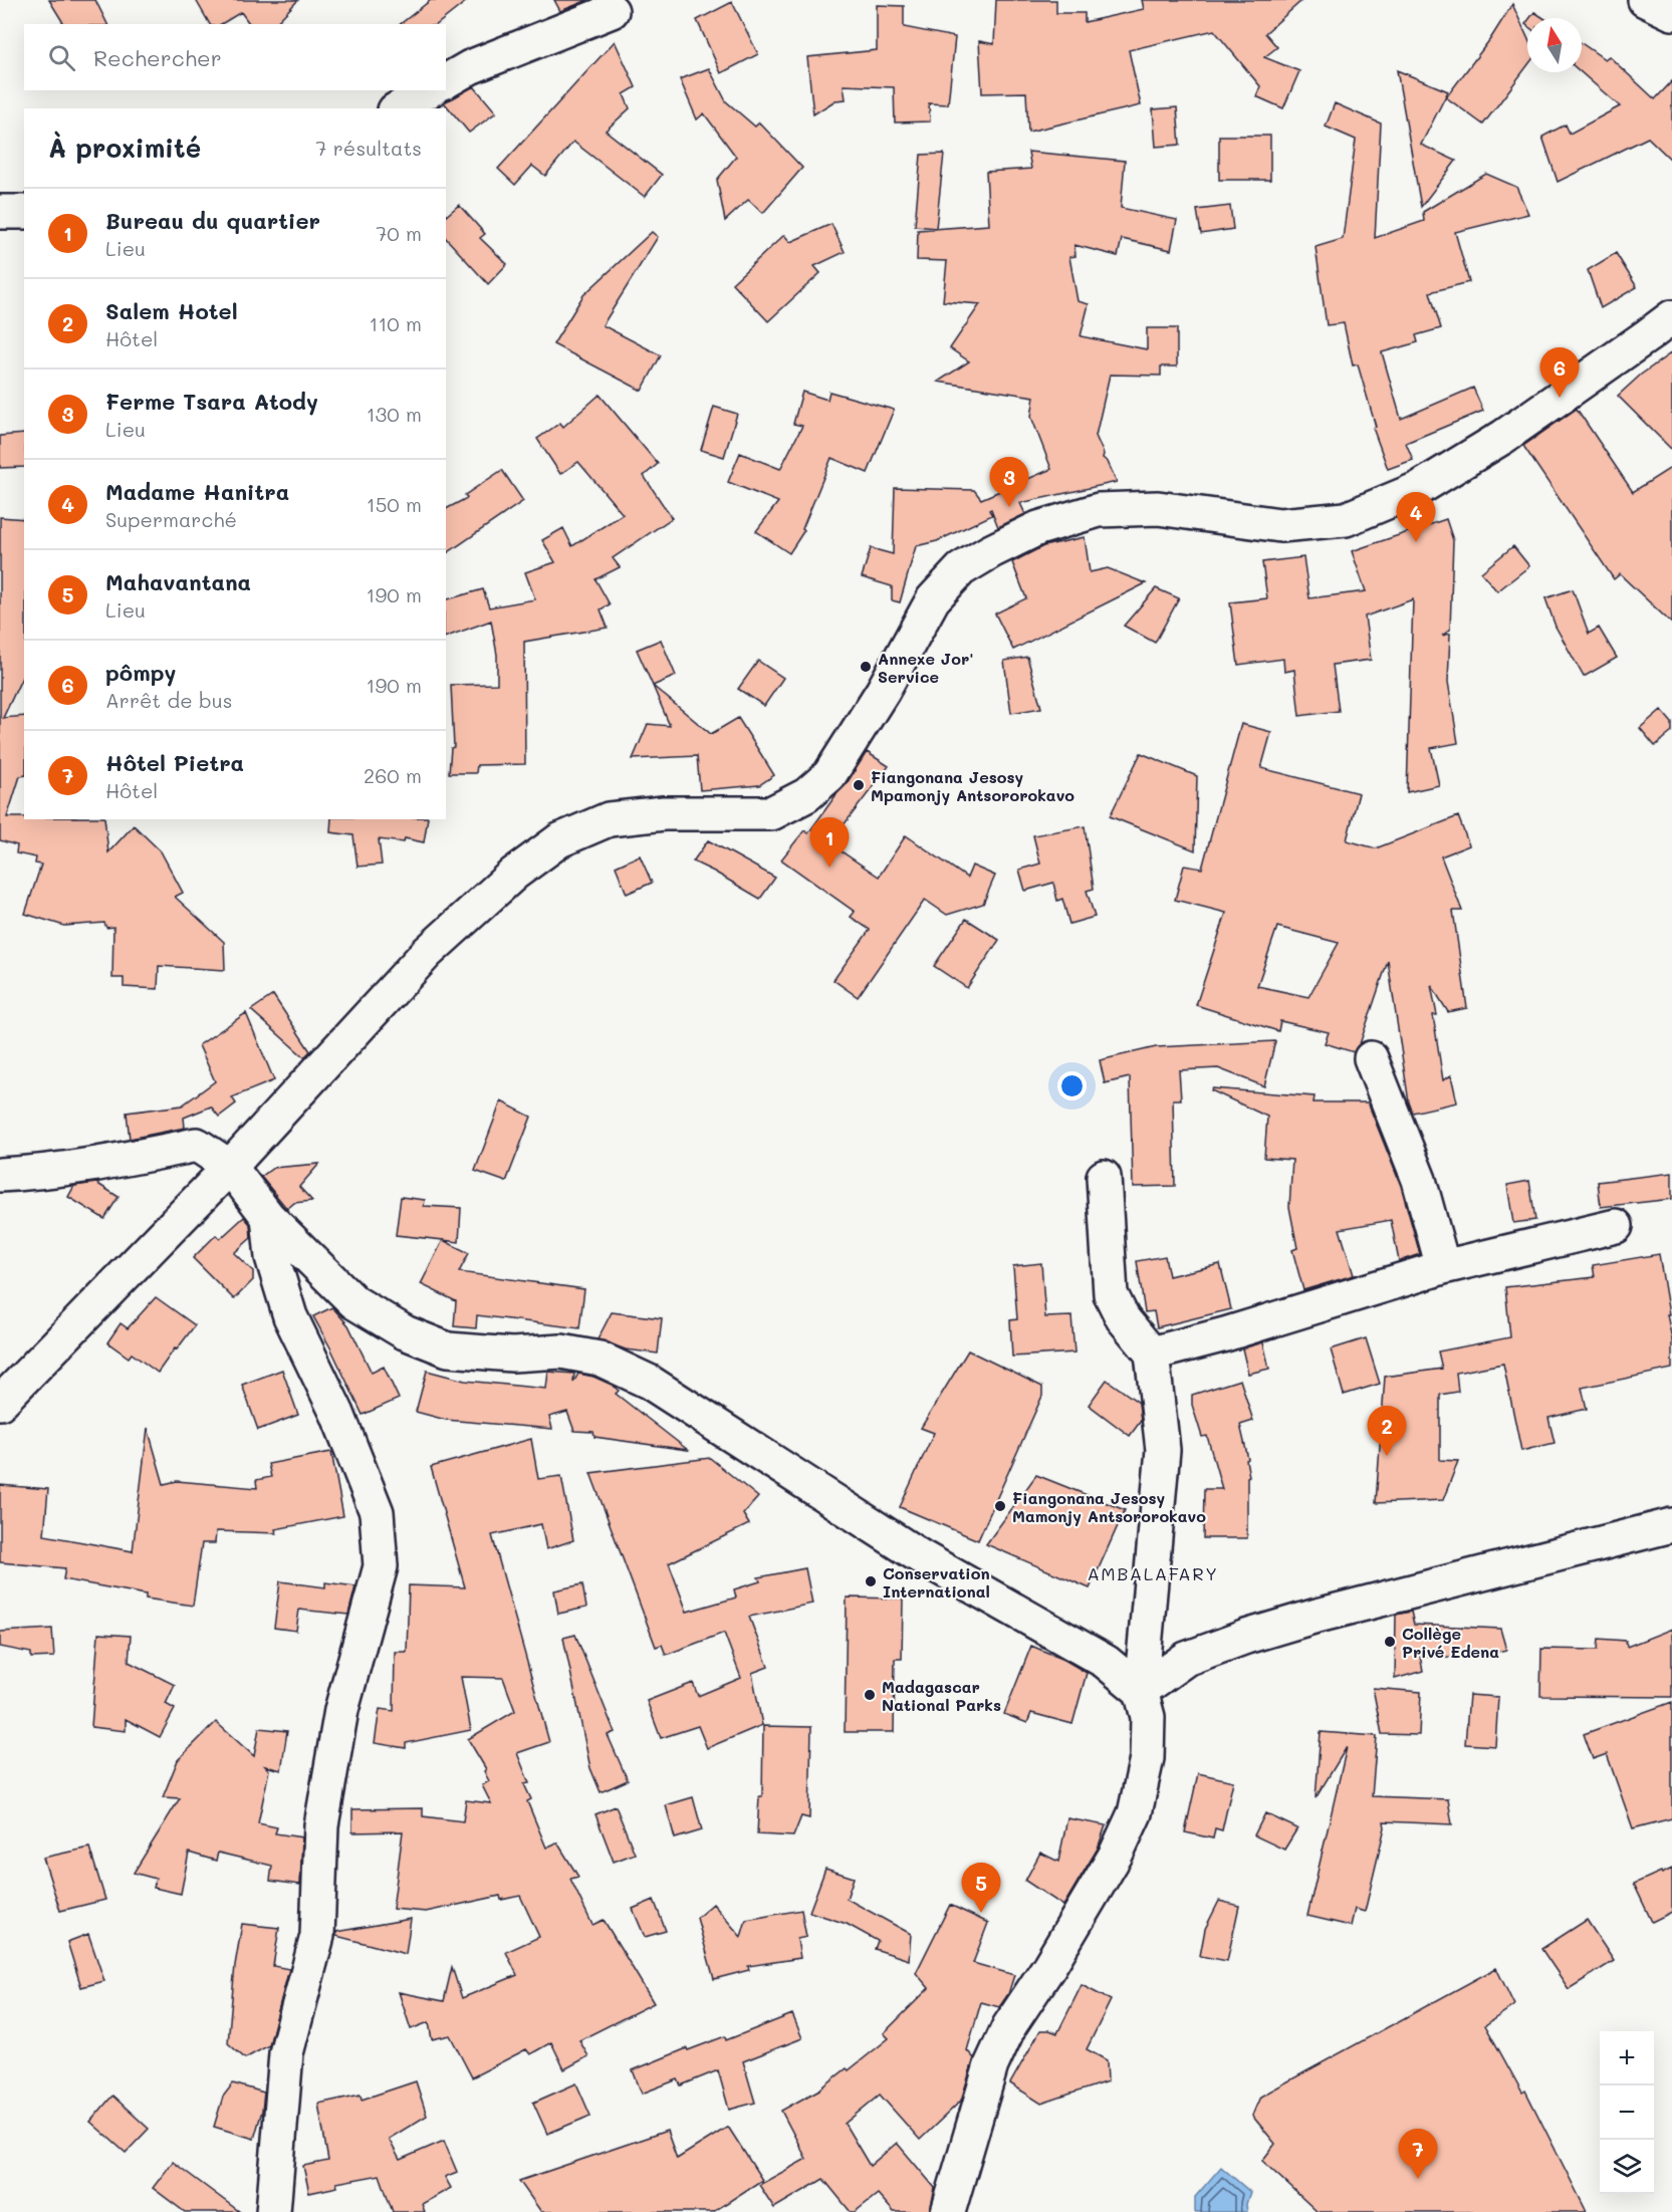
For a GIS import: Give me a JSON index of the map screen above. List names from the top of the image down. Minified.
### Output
{"districts":["AMBALAFARY"],"places":["Annexe Jor' Service","Fiangonana Jesosy Mpamonjy Antsororokavo","Fiangonana Jesosy Mamonjy Antsororokavo","Conservation International","Collège Privé Edena","Madagascar National Parks"],"north":"top","page":{"search":"Rechercher","heading":["À proximité","7 résultats"],"list":[{"mark":"1","name":"Bureau du quartier","note":"Lieu","value":"70 m"},{"mark":"2","name":"Salem Hotel","note":"Hôtel","value":"110 m"},{"mark":"3","name":"Ferme Tsara Atody","note":"Lieu","value":"130 m"},{"mark":"4","name":"Madame Hanitra","note":"Supermarché","value":"150 m"},{"mark":"5","name":"Mahavantana","note":"Lieu","value":"190 m"},{"mark":"6","name":"pômpy","note":"Arrêt de bus","value":"190 m"},{"mark":"7","name":"Hôtel Pietra","note":"Hôtel","value":"260 m"}],"pins":["6","3","4","1","2","5","7"],"map_buttons":["+","−"]}}
